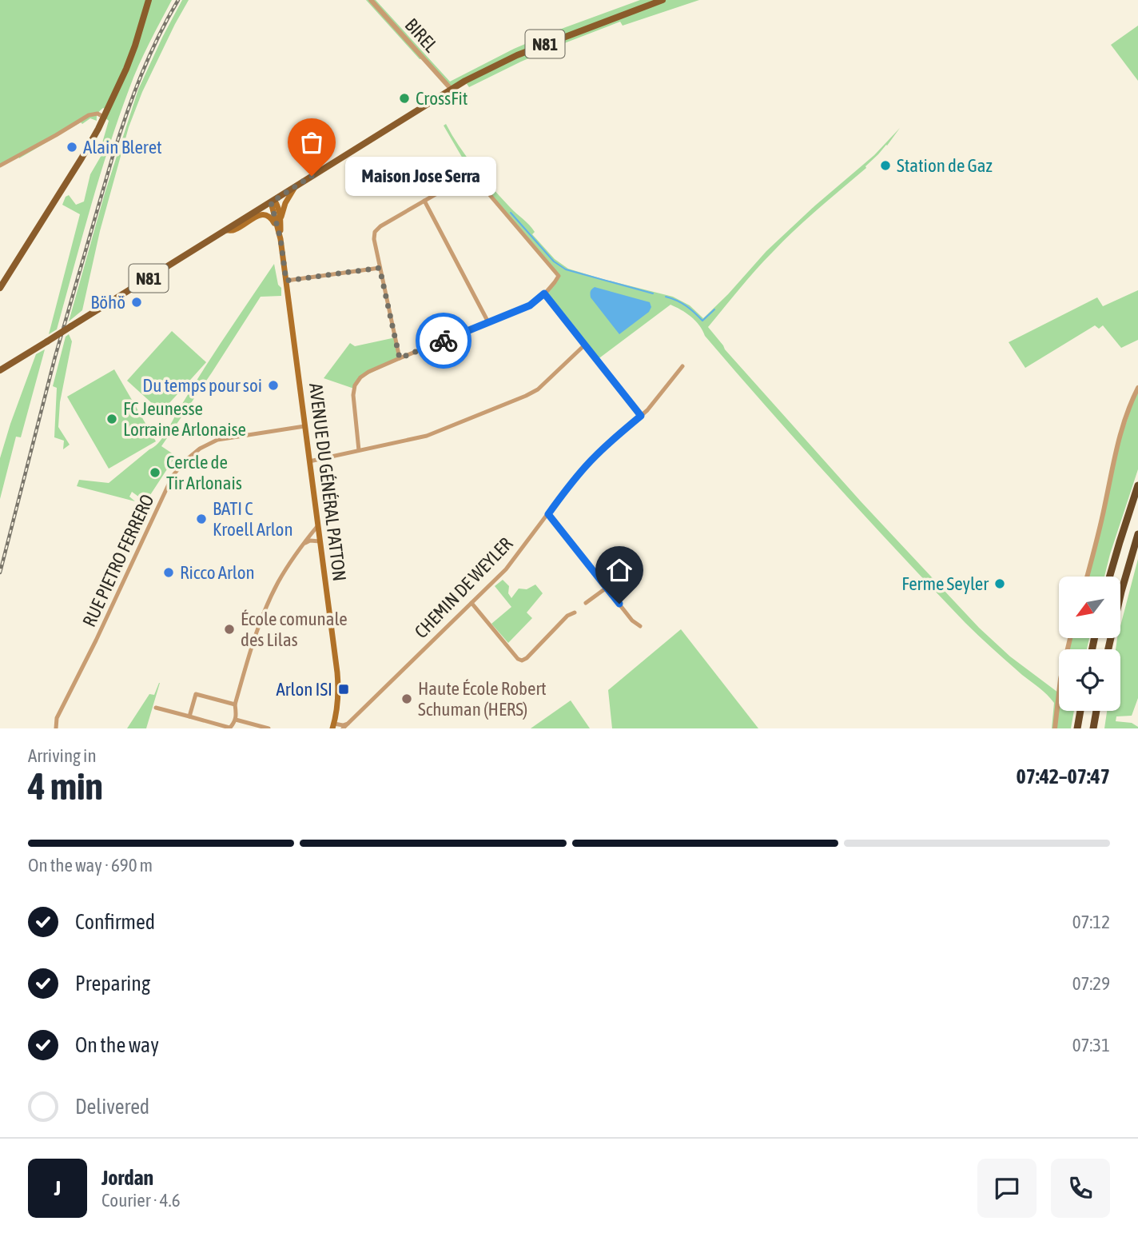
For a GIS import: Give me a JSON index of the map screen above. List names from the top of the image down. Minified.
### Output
{"streets":{"main road":["N81","AVENUE DU GÉNÉRAL PATTON"],"street":["BIREL","RUE PIETRO FERRERO","CHEMIN DE WEYLER"]},"crossings":[["BIREL","N81"],["N81","AVENUE DU GÉNÉRAL PATTON"],["AVENUE DU GÉNÉRAL PATTON","RUE PIETRO FERRERO"]],"places":{"other":["CrossFit","Alain Bleret","Station de Gaz","Maison Jose Serra","Böhö","Du temps pour soi","FC Jeunesse Lorraine Arlonaise","Cercle de Tir Arlonais","BATI C Kroell Arlon","Ricco Arlon","Ferme Seyler","École comunale des Lilas","Haute École Robert Schuman (HERS)"],"transit":["Arlon ISI"]},"north":"bottom left","page":{"bubble":"Maison Jose Serra","heading":["4 min","Arriving in","07:42–07:47"],"panel":["Jordan","Courier · 4.6"],"bar":"On the way · 690 m","list":[["Confirmed","07:12"],["Preparing","07:29"],["On the way","07:31"],"Delivered"],"round":"J"}}
